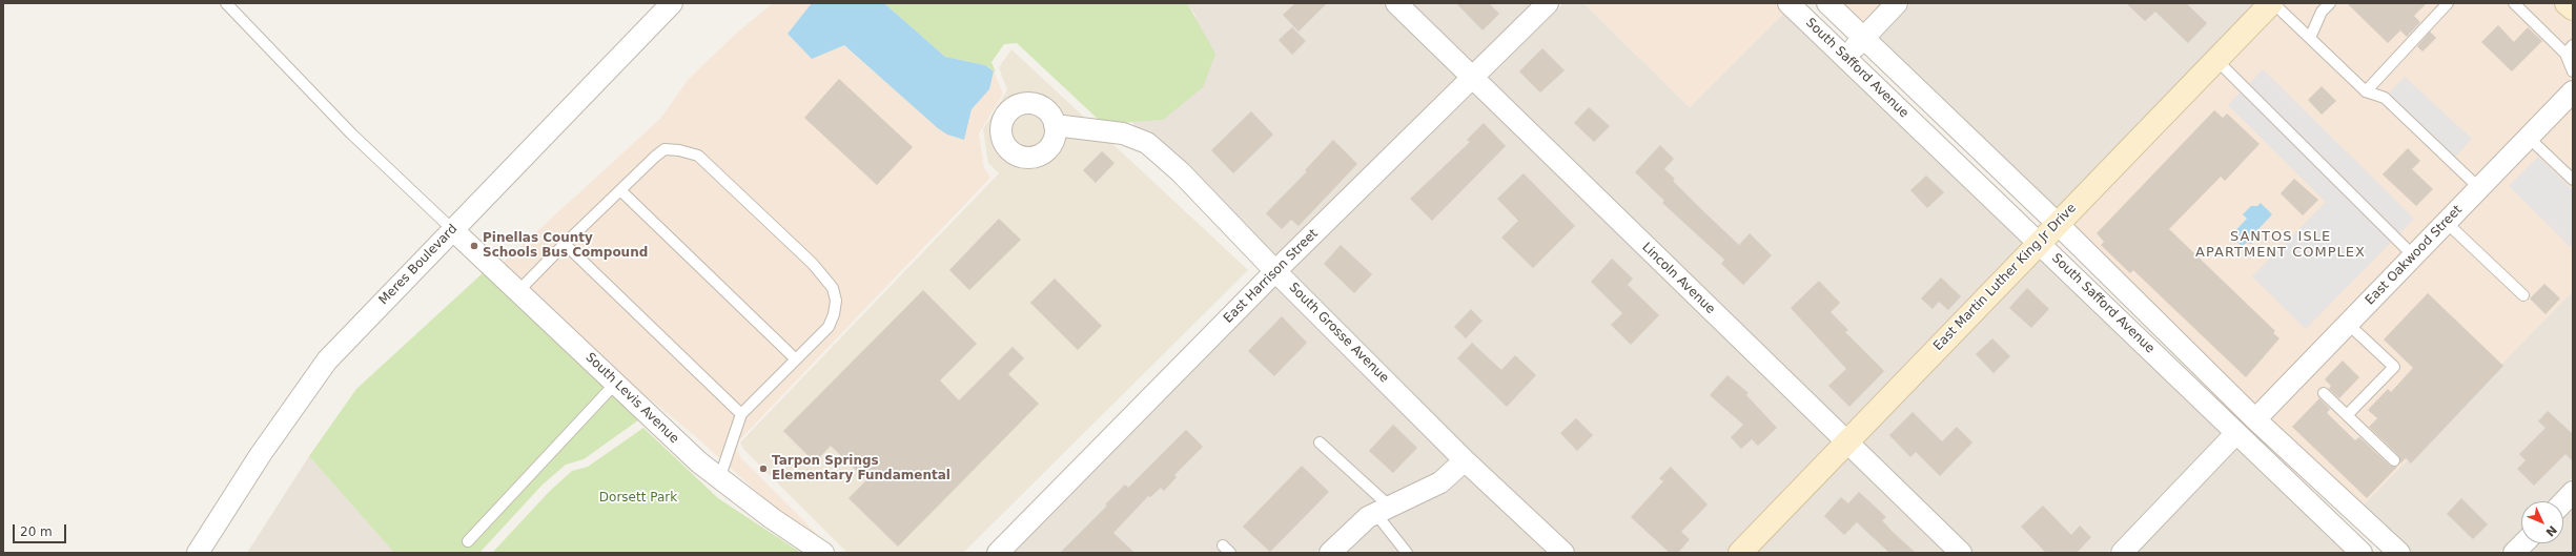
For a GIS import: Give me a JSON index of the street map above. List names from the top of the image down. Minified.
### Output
{"streets":{"street":["South Safford Avenue","East Oakwood Street","Meres Boulevard","East Harrison Street","East Martin Luther King Jr Drive","Lincoln Avenue","South Grosse Avenue","South Levis Avenue"]},"crossings":[["South Safford Avenue","East Oakwood Street"],["South Safford Avenue","East Martin Luther King Jr Drive"],["Meres Boulevard","South Levis Avenue"],["East Harrison Street","Lincoln Avenue"],["East Harrison Street","South Grosse Avenue"],["East Martin Luther King Jr Drive","Lincoln Avenue"]],"districts":["SANTOS ISLE APARTMENT COMPLEX"],"parks":["Dorsett Park"],"places":["Pinellas County Schools Bus Compound","Tarpon Springs Elementary Fundamental"],"scale_bar":"20 m","north":"bottom right"}
